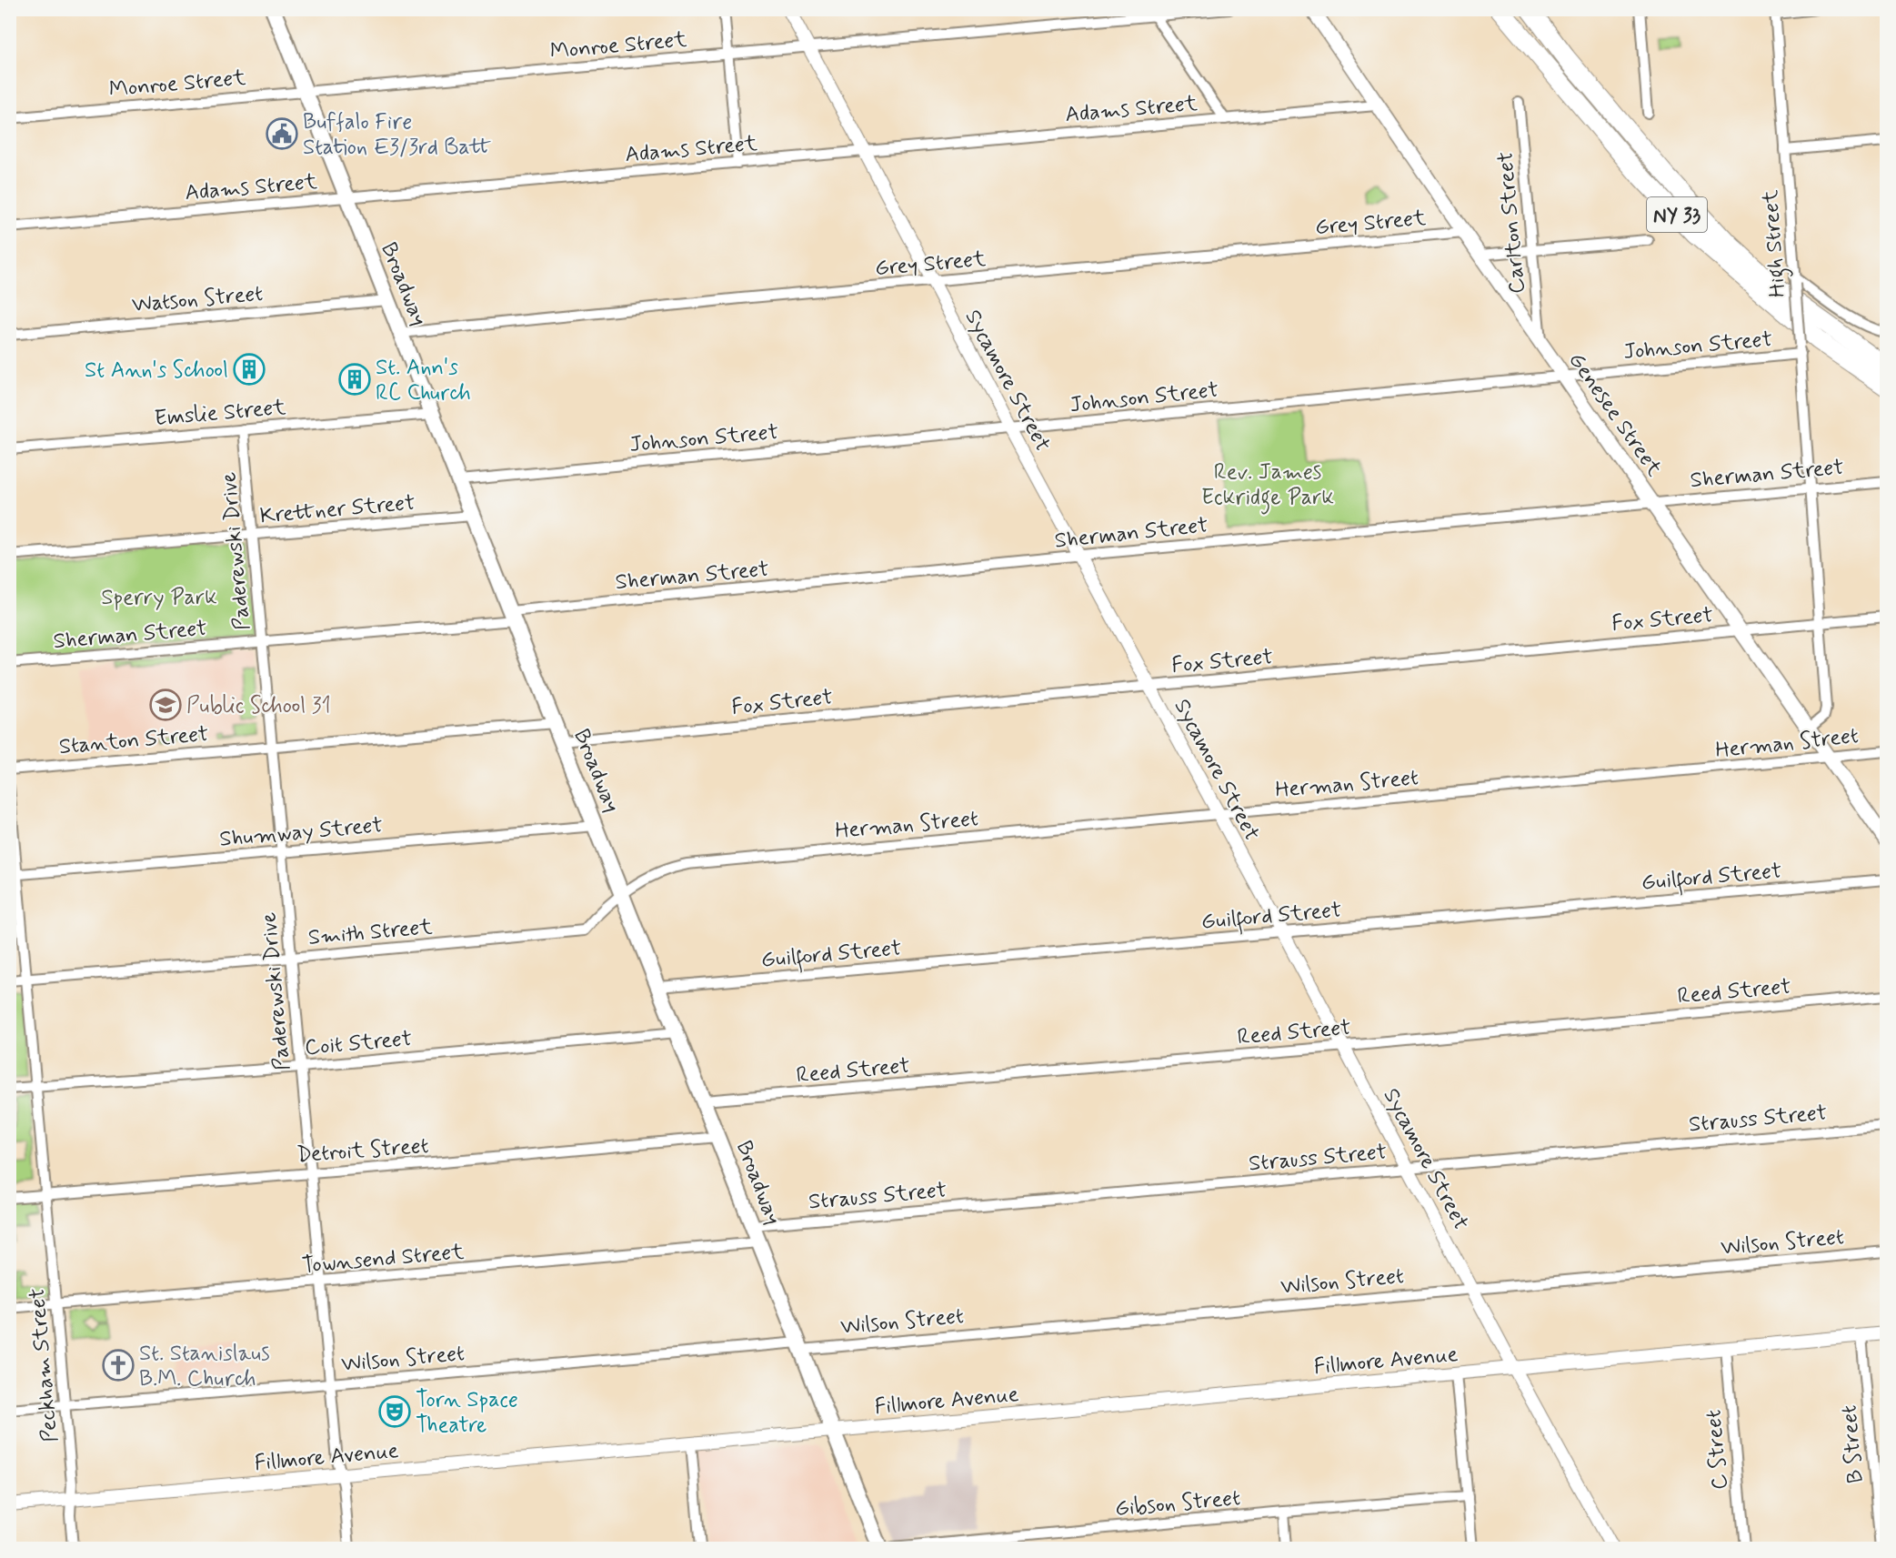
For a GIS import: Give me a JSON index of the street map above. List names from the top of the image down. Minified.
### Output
{"streets":{"highway":["NY 33"],"main road":["Broadway","Genesee Street"],"street":["Monroe Street","Adams Street","Grey Street","Carlton Street","High Street","Watson Street","Johnson Street","Sycamore Street","Emslie Street","Sherman Street","Krettner Street","Paderewski Drive","Fox Street","Stanton Street","Herman Street","Shumway Street","Guilford Street","Smith Street","Reed Street","Coit Street","Strauss Street","Detroit Street","Wilson Street","Townsend Street","Fillmore Avenue","Peckham Street","B Street","C Street","Gibson Street"]},"crossings":[["Monroe Street","Broadway"],["Monroe Street","Sycamore Street"],["Adams Street","Broadway"],["Adams Street","Sycamore Street"],["Adams Street","Genesee Street"],["Grey Street","Broadway"],["Grey Street","Sycamore Street"],["Grey Street","Genesee Street"],["Carlton Street","Genesee Street"],["High Street","Johnson Street"],["High Street","Genesee Street"],["High Street","Sherman Street"],["High Street","Fox Street"],["Broadway","Watson Street"],["Broadway","Johnson Street"],["Broadway","Emslie Street"],["Broadway","Sherman Street"],["Broadway","Krettner Street"],["Broadway","Fox Street"],["Broadway","Stanton Street"],["Broadway","Herman Street"],["Broadway","Shumway Street"],["Broadway","Guilford Street"],["Broadway","Smith Street"],["Broadway","Reed Street"],["Broadway","Coit Street"],["Broadway","Strauss Street"],["Broadway","Detroit Street"],["Broadway","Wilson Street"],["Broadway","Townsend Street"],["Broadway","Fillmore Avenue"],["Johnson Street","Sycamore Street"],["Johnson Street","Genesee Street"],["Sycamore Street","Sherman Street"],["Sycamore Street","Fox Street"],["Sycamore Street","Herman Street"],["Sycamore Street","Guilford Street"],["Sycamore Street","Reed Street"],["Sycamore Street","Strauss Street"],["Sycamore Street","Wilson Street"],["Sycamore Street","Fillmore Avenue"],["Emslie Street","Paderewski Drive"],["Genesee Street","Sherman Street"],["Genesee Street","Fox Street"],["Genesee Street","Herman Street"],["Sherman Street","Paderewski Drive"],["Krettner Street","Paderewski Drive"],["Paderewski Drive","Stanton Street"],["Paderewski Drive","Shumway Street"],["Paderewski Drive","Smith Street"],["Paderewski Drive","Coit Street"],["Paderewski Drive","Detroit Street"],["Paderewski Drive","Wilson Street"],["Paderewski Drive","Townsend Street"],["Paderewski Drive","Fillmore Avenue"],["Herman Street","Smith Street"],["Shumway Street","Peckham Street"],["Smith Street","Peckham Street"],["Coit Street","Peckham Street"],["Detroit Street","Peckham Street"],["Wilson Street","Peckham Street"],["Townsend Street","Peckham Street"],["Fillmore Avenue","Peckham Street"],["Fillmore Avenue","B Street"],["Fillmore Avenue","C Street"]],"parks":["Rev. James Eckridge Park","Sperry Park"],"places":{"public building":["Buffalo Fire Station E3/3rd Batt"],"building":["St Ann's School","St. Ann's RC Church"],"school or university":["Public School 31"],"church":["St. Stanislaus B.M. Church"],"theatre":["Torn Space Theatre"]}}
